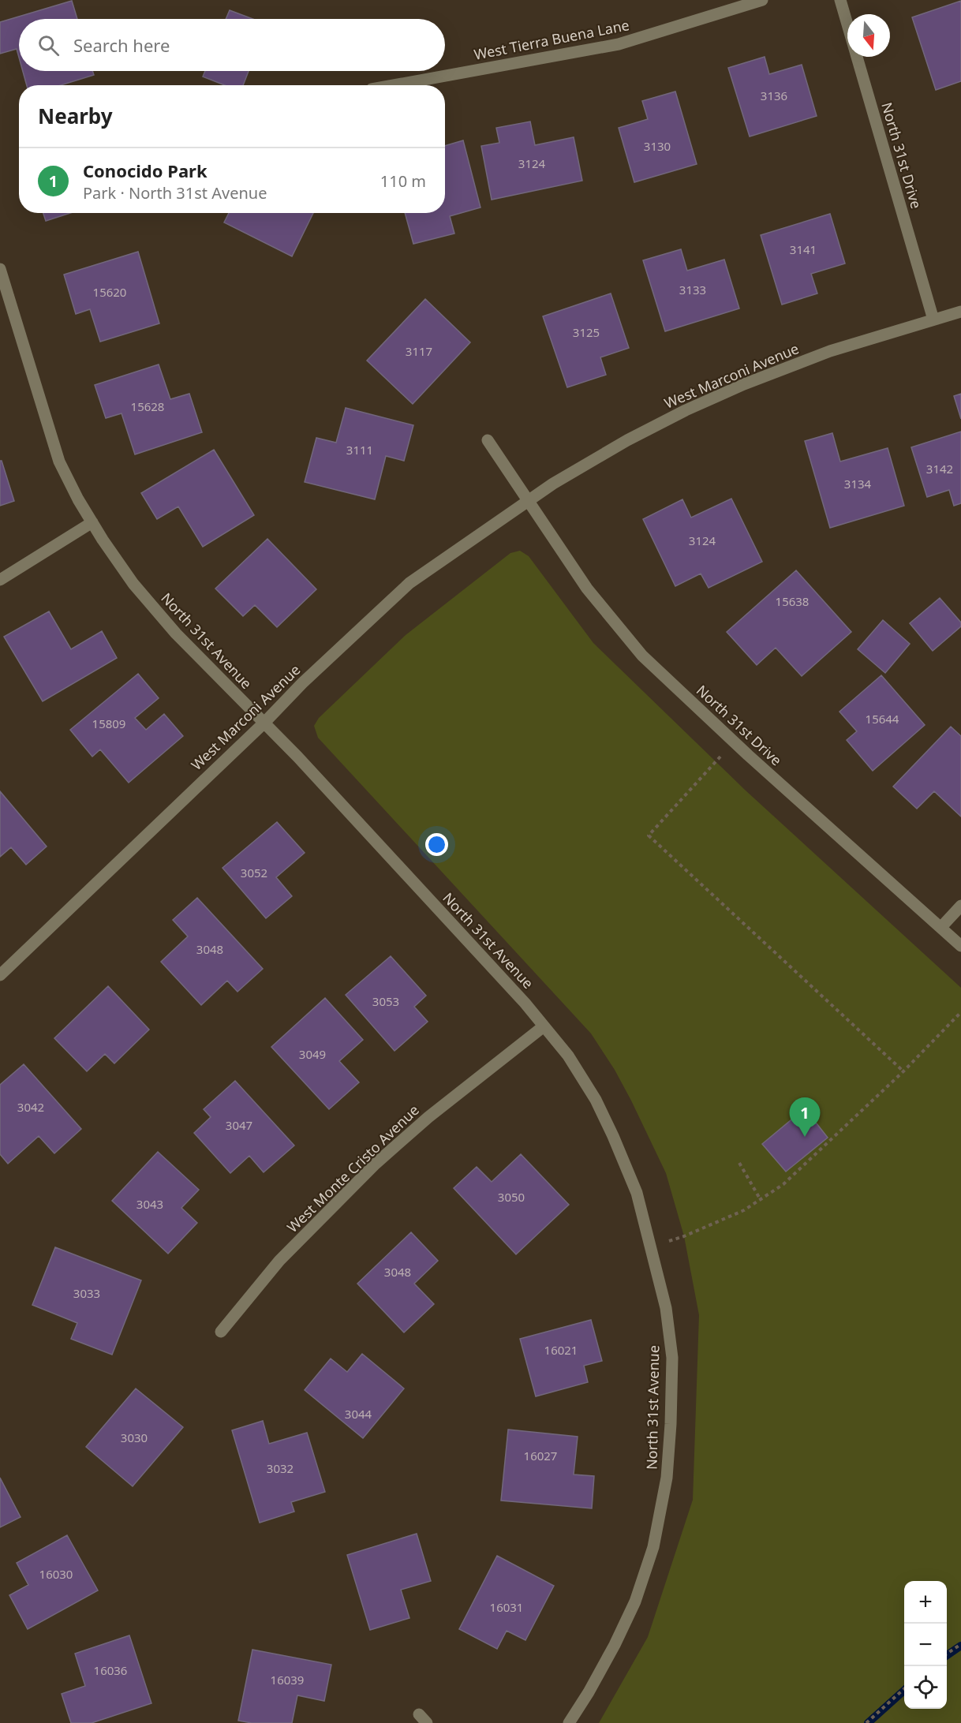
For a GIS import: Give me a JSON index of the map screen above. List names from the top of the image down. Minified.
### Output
{"streets":{"street":["West Tierra Buena Lane","North 31st Drive","West Marconi Avenue","North 31st Avenue","West Monte Cristo Avenue"]},"crossings":[["North 31st Drive","West Marconi Avenue"],["West Marconi Avenue","North 31st Avenue"],["North 31st Avenue","West Monte Cristo Avenue"]],"house_numbers":["3136","3130","3124","3141","3133","15620","3125","3117","15628","3111","3142","3134","3124","15638","15644","15809","3052","3048","3053","3049","3042","3047","3050","3043","3048","3033","16021","3044","3030","16027","3032","16030","16031","16036","16039"],"north":"bottom","page":{"search":"Search here","heading":"Nearby","list":[{"mark":"1","name":"Conocido Park","note":"Park · North 31st Avenue","value":"110 m"}],"pins":"1","map_buttons":["+","−"]}}
